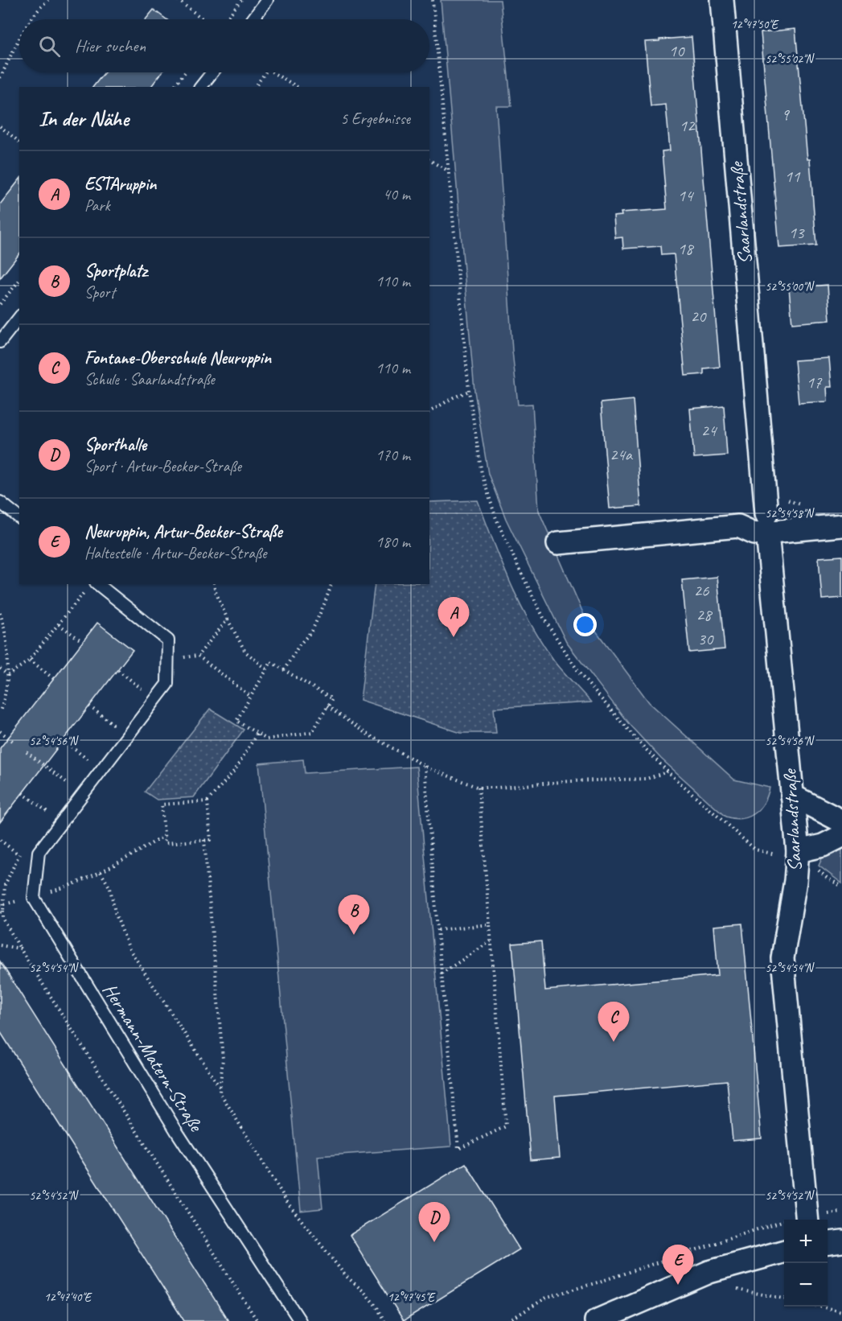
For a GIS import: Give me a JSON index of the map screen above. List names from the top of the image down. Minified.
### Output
{"streets":{"street":["Saarlandstraße"],"lane":["Hermann-Matern-Straße"]},"house_numbers":["10","9","12","11","14","13","18","20","17","24","24a","26","28","30"],"page":{"search":"Hier suchen","heading":["In der Nähe","5 Ergebnisse"],"list":[{"mark":"A","name":"ESTAruppin","note":"Park","value":"40 m"},{"mark":"B","name":"Sportplatz","note":"Sport","value":"110 m"},{"mark":"C","name":"Fontane-Oberschule Neuruppin","note":"Schule · Saarlandstraße","value":"110 m"},{"mark":"D","name":"Sporthalle","note":"Sport · Artur-Becker-Straße","value":"170 m"},{"mark":"E","name":"Neuruppin, Artur-Becker-Straße","note":"Haltestelle · Artur-Becker-Straße","value":"180 m"}],"pins":["A","B","C","D","E"],"map_buttons":["+","−"]},"coordinates":["12°47'50\"E","52°55'02\"N","52°55'00\"N","52°54'58\"N","52°54'56\"N","52°54'54\"N","52°54'52\"N","12°47'40\"E","12°47'45\"E"]}
